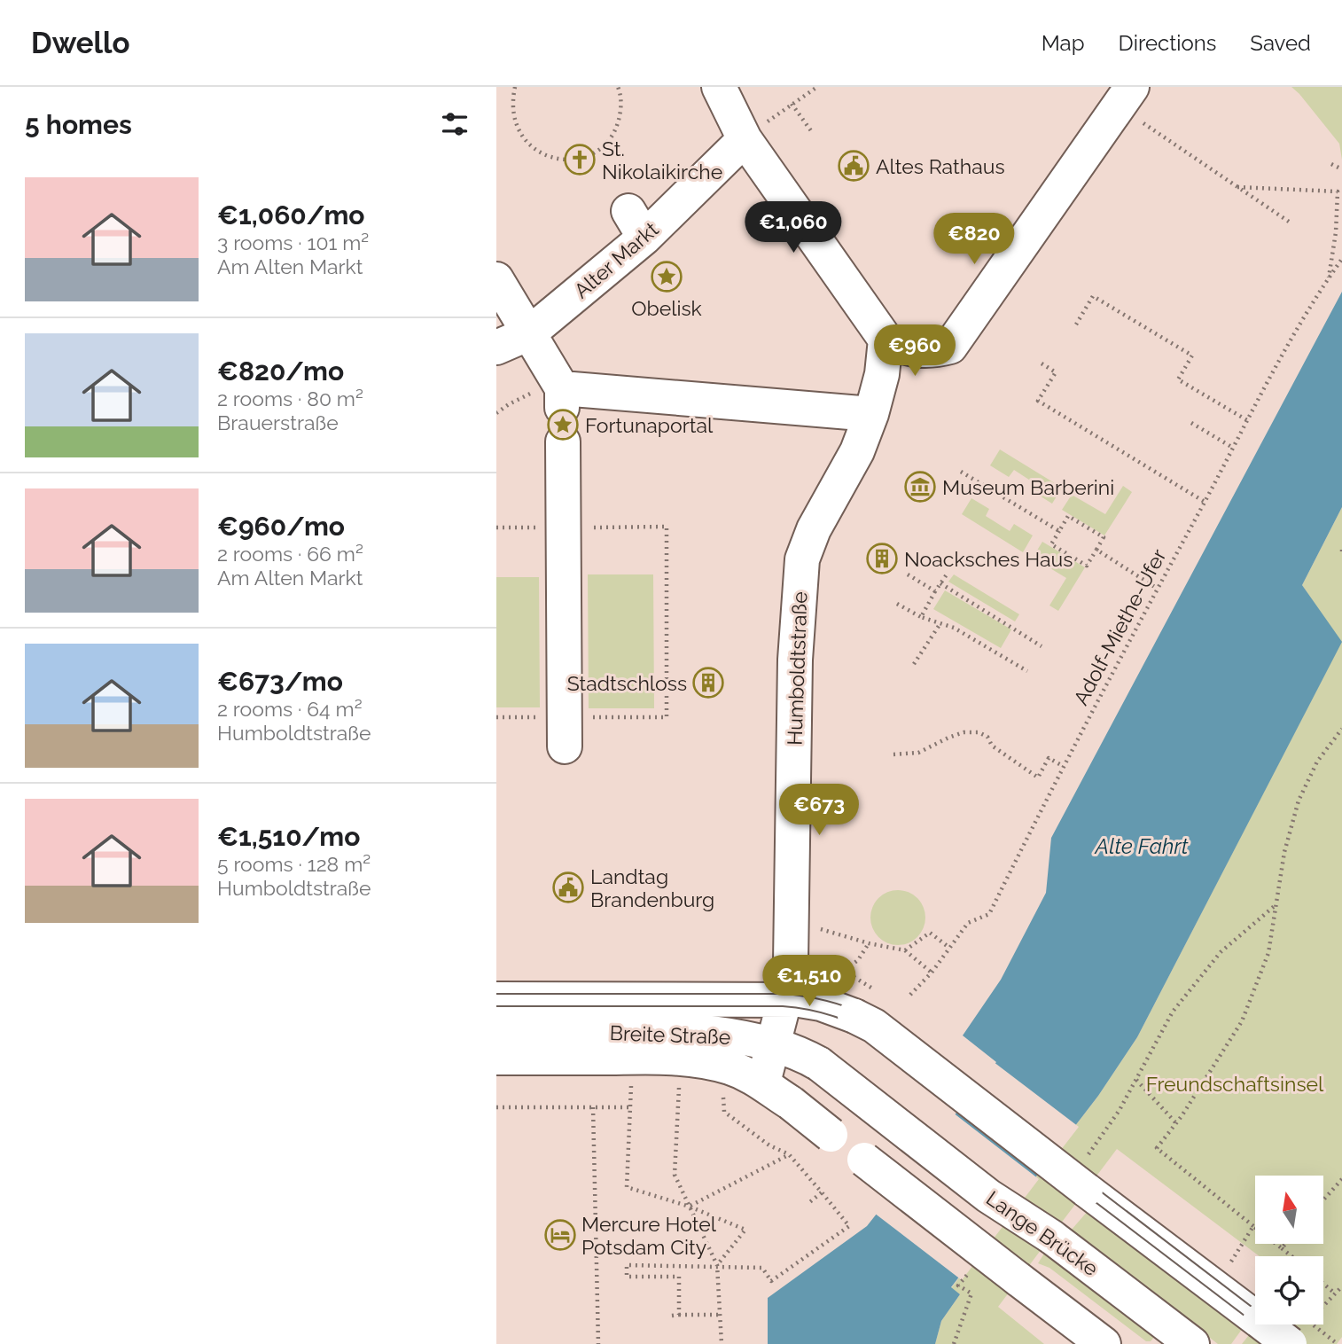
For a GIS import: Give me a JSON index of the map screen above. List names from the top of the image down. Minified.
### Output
{"streets":{"street":["Alter Markt","Humboldtstraße","Breite Straße","Lange Brücke"],"path":["Adolf-Miethe-Ufer"]},"crossings":[["Humboldtstraße","Breite Straße"],["Breite Straße","Lange Brücke"]],"water":["Alte Fahrt"],"parks":["Freundschaftsinsel"],"places":{"church":["St. Nikolaikirche"],"public building":["Altes Rathaus","Landtag Brandenburg"],"place":["Obelisk","Fortunaportal"],"museum":["Museum Barberini"],"building":["Noacksches Haus","Stadtschloss"],"hotel":["Mercure Hotel Potsdam City"]},"north":"top","page":{"header":"Dwello","nav":["Map","Directions","Saved"],"heading":"5 homes","list":[{"name":"€1,060/mo","note":"3 rooms · 101 m² · Am Alten Markt"},{"name":"€820/mo","note":"2 rooms · 80 m² · Brauerstraße"},{"name":"€960/mo","note":"2 rooms · 66 m² · Am Alten Markt"},{"name":"€673/mo","note":"2 rooms · 64 m² · Humboldtstraße"},{"name":"€1,510/mo","note":"5 rooms · 128 m² · Humboldtstraße"}],"price":["€1,060","€820","€960","€673","€1,510"]}}
